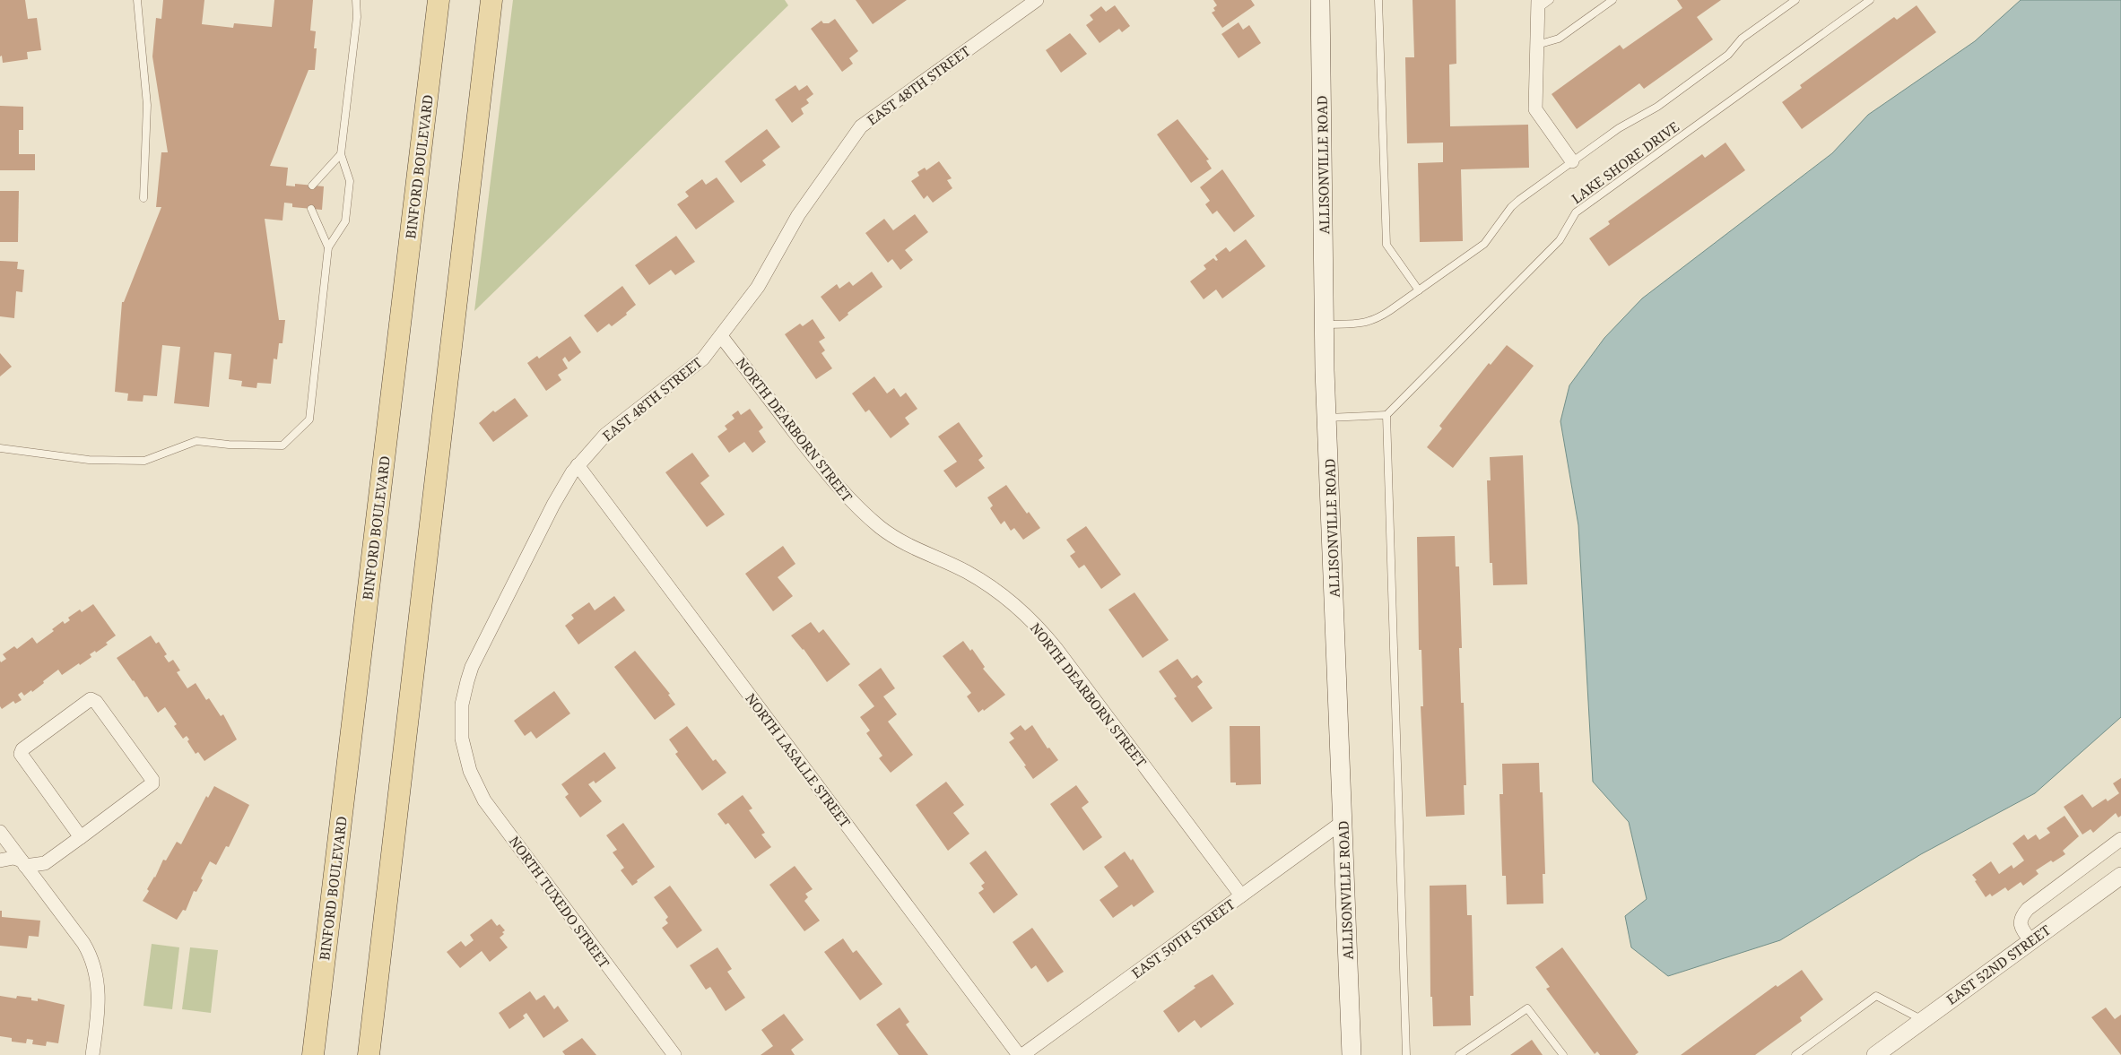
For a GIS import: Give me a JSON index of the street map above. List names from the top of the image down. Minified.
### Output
{"streets":{"main road":["ALLISONVILLE ROAD","BINFORD BOULEVARD"],"street":["EAST 48TH STREET","NORTH DEARBORN STREET","NORTH LASALLE STREET","NORTH TUXEDO STREET","EAST 50TH STREET","EAST 52ND STREET"],"lane":["LAKE SHORE DRIVE"]},"crossings":[["EAST 48TH STREET","NORTH DEARBORN STREET"],["EAST 48TH STREET","NORTH LASALLE STREET"],["EAST 48TH STREET","NORTH TUXEDO STREET"],["ALLISONVILLE ROAD","EAST 50TH STREET"],["NORTH DEARBORN STREET","EAST 50TH STREET"]]}
